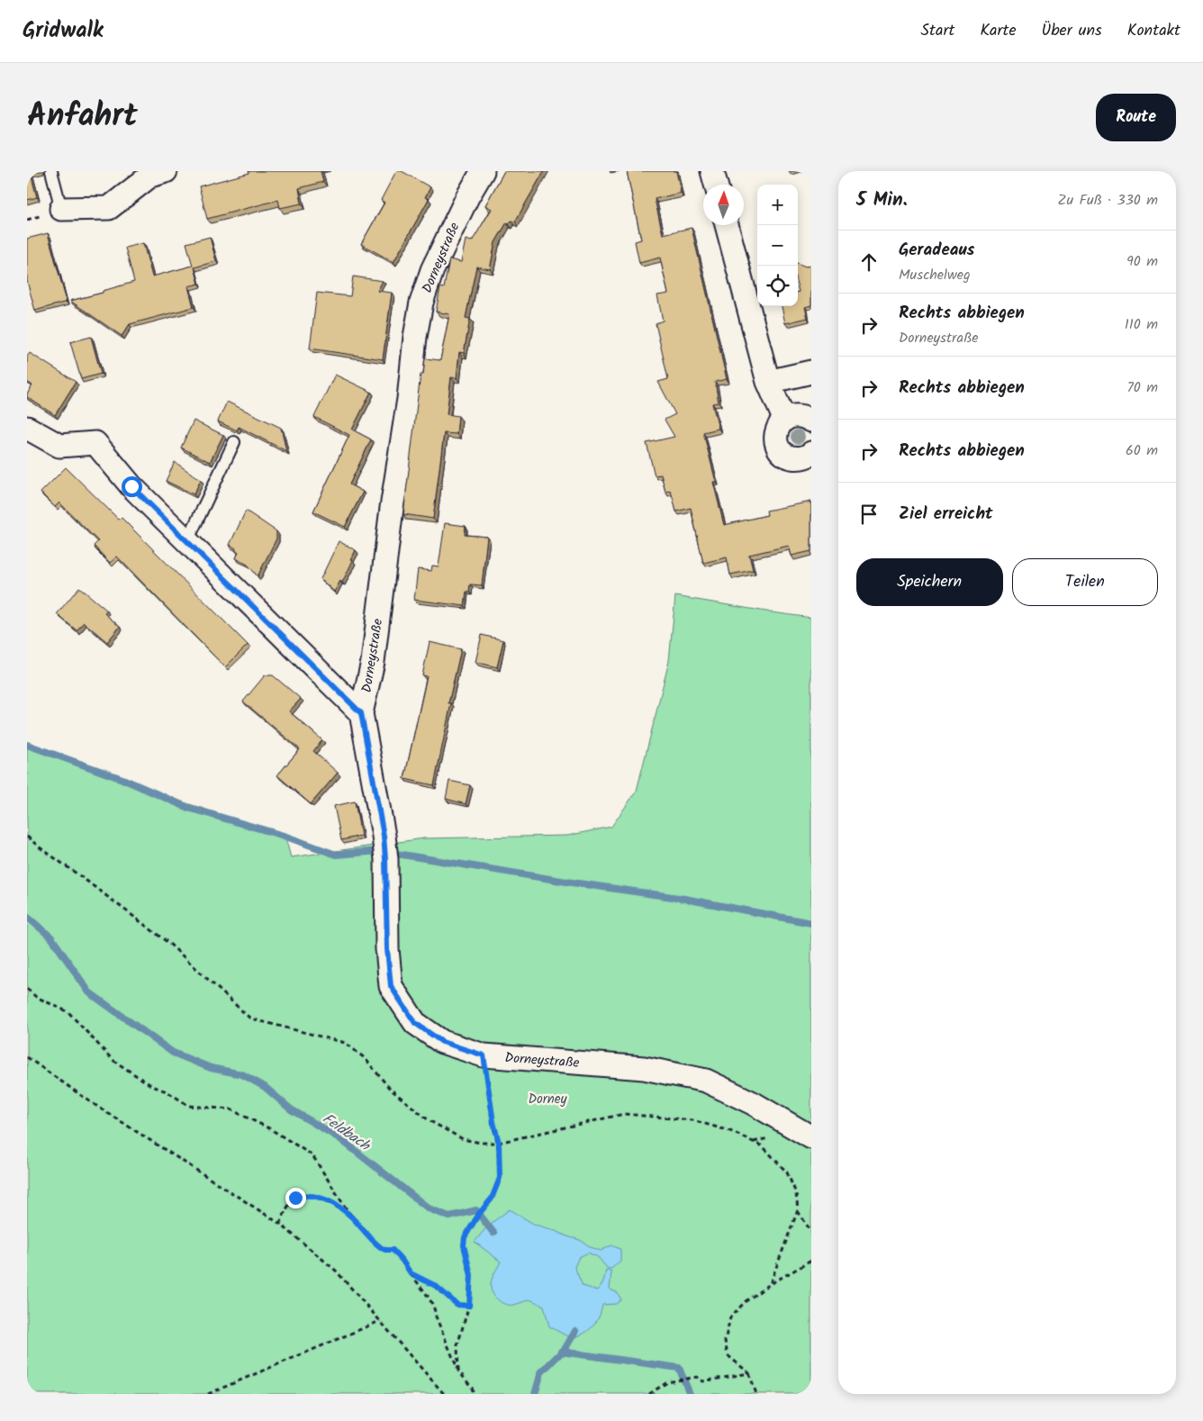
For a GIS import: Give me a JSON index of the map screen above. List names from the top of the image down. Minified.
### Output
{"streets":{"street":["Dorneystraße"]},"water":["Feldbach"],"parks":["Dorney"],"north":"top","page":{"header":"Gridwalk","nav":["Start","Karte","Über uns","Kontakt"],"title":"Anfahrt","buttons":["Route",["Speichern","Teilen"]],"heading":["5 Min.","Zu Fuß · 330 m"],"map_buttons":["+","−"],"list":[["Geradeaus","Muschelweg","90 m"],["Rechts abbiegen","Dorneystraße","110 m"],["Rechts abbiegen","70 m"],["Rechts abbiegen","60 m"],"Ziel erreicht"]}}
